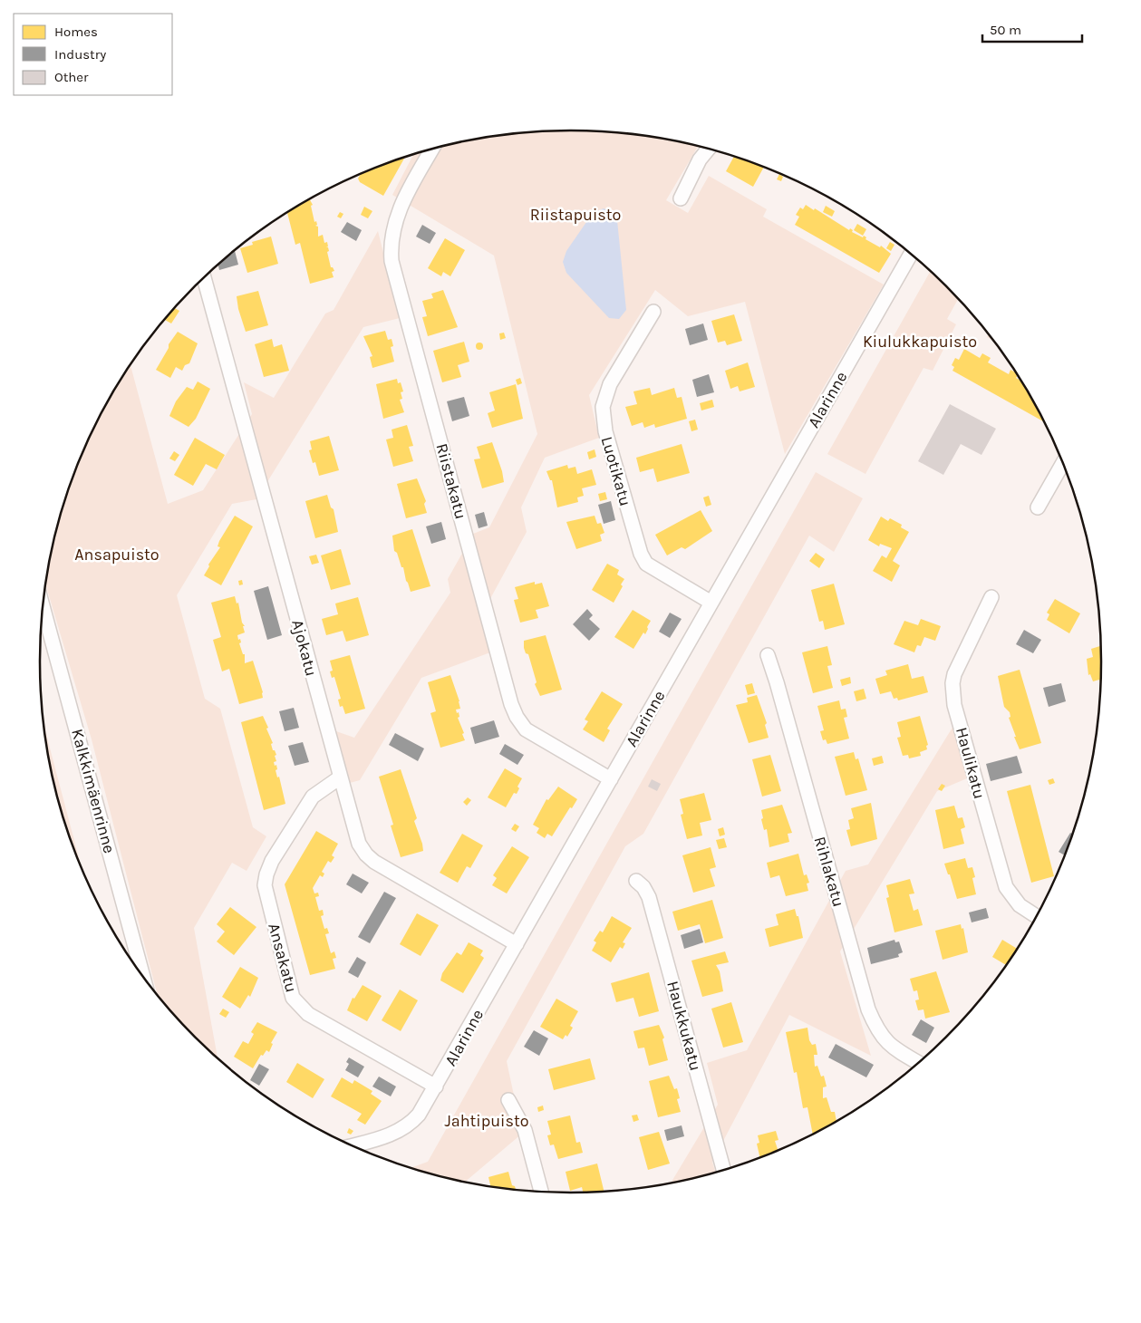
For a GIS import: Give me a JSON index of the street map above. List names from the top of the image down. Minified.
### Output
{"streets":{"street":["Alarinne","Luotikatu","Riistakatu","Ajokatu","Haulikatu","Kalkkimäenrinne","Rihlakatu","Ansakatu","Haukkukatu"]},"crossings":[["Alarinne","Luotikatu"],["Alarinne","Riistakatu"],["Alarinne","Ajokatu"],["Alarinne","Ansakatu"],["Ajokatu","Ansakatu"]],"parks":["Riistapuisto","Kiulukkapuisto","Ansapuisto","Jahtipuisto"],"legend":["Homes","Industry","Other"],"scale_bar":"50 m"}
